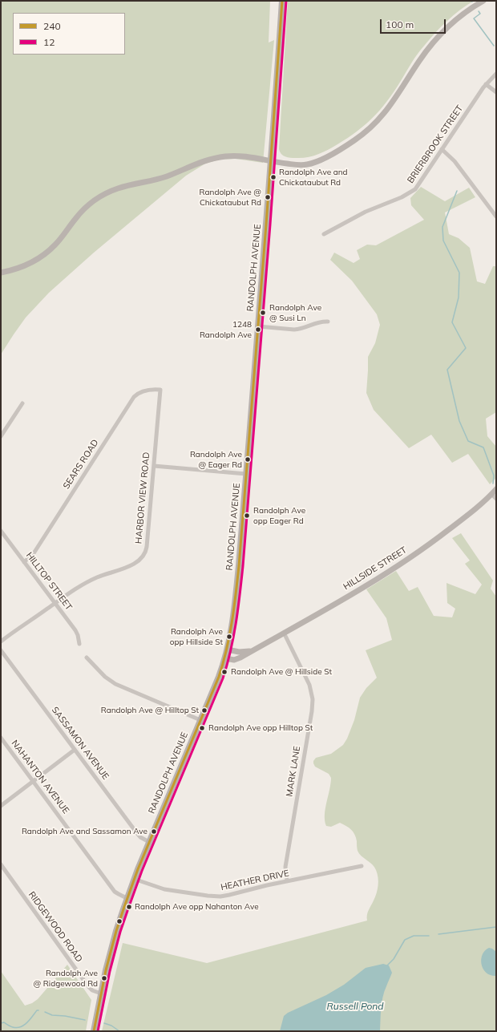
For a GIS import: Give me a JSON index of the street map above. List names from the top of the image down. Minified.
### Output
{"streets":{"main road":["RANDOLPH AVENUE","HILLSIDE STREET"],"street":["BRIERBROOK STREET","SEARS ROAD","HARBOR VIEW ROAD","HILLTOP STREET","SASSAMON AVENUE","MARK LANE","NAHANTON AVENUE","HEATHER DRIVE","RIDGEWOOD ROAD"]},"crossings":[["RANDOLPH AVENUE","HILLSIDE STREET"],["RANDOLPH AVENUE","SASSAMON AVENUE"],["RANDOLPH AVENUE","NAHANTON AVENUE"],["RANDOLPH AVENUE","HEATHER DRIVE"],["RANDOLPH AVENUE","RIDGEWOOD ROAD"],["SEARS ROAD","HARBOR VIEW ROAD"],["SEARS ROAD","HILLTOP STREET"],["HARBOR VIEW ROAD","HILLTOP STREET"],["HILLSIDE STREET","MARK LANE"],["MARK LANE","HEATHER DRIVE"]],"water":["Russell Pond"],"places":["Randolph Ave and Chickataubut Rd","Randolph Ave @ Chickataubut Rd","Randolph Ave @ Susi Ln","1248 Randolph Ave","Randolph Ave @ Eager Rd","Randolph Ave opp Eager Rd","Randolph Ave opp Hillside St","Randolph Ave @ Hillside St","Randolph Ave @ Hilltop St","Randolph Ave opp Hilltop St","Randolph Ave and Sassamon Ave","Randolph Ave opp Nahanton Ave","Randolph Ave @ Ridgewood Rd"],"lines":["transit line 240","transit line 12"],"legend":["240","12"],"scale_bar":"100 m"}
